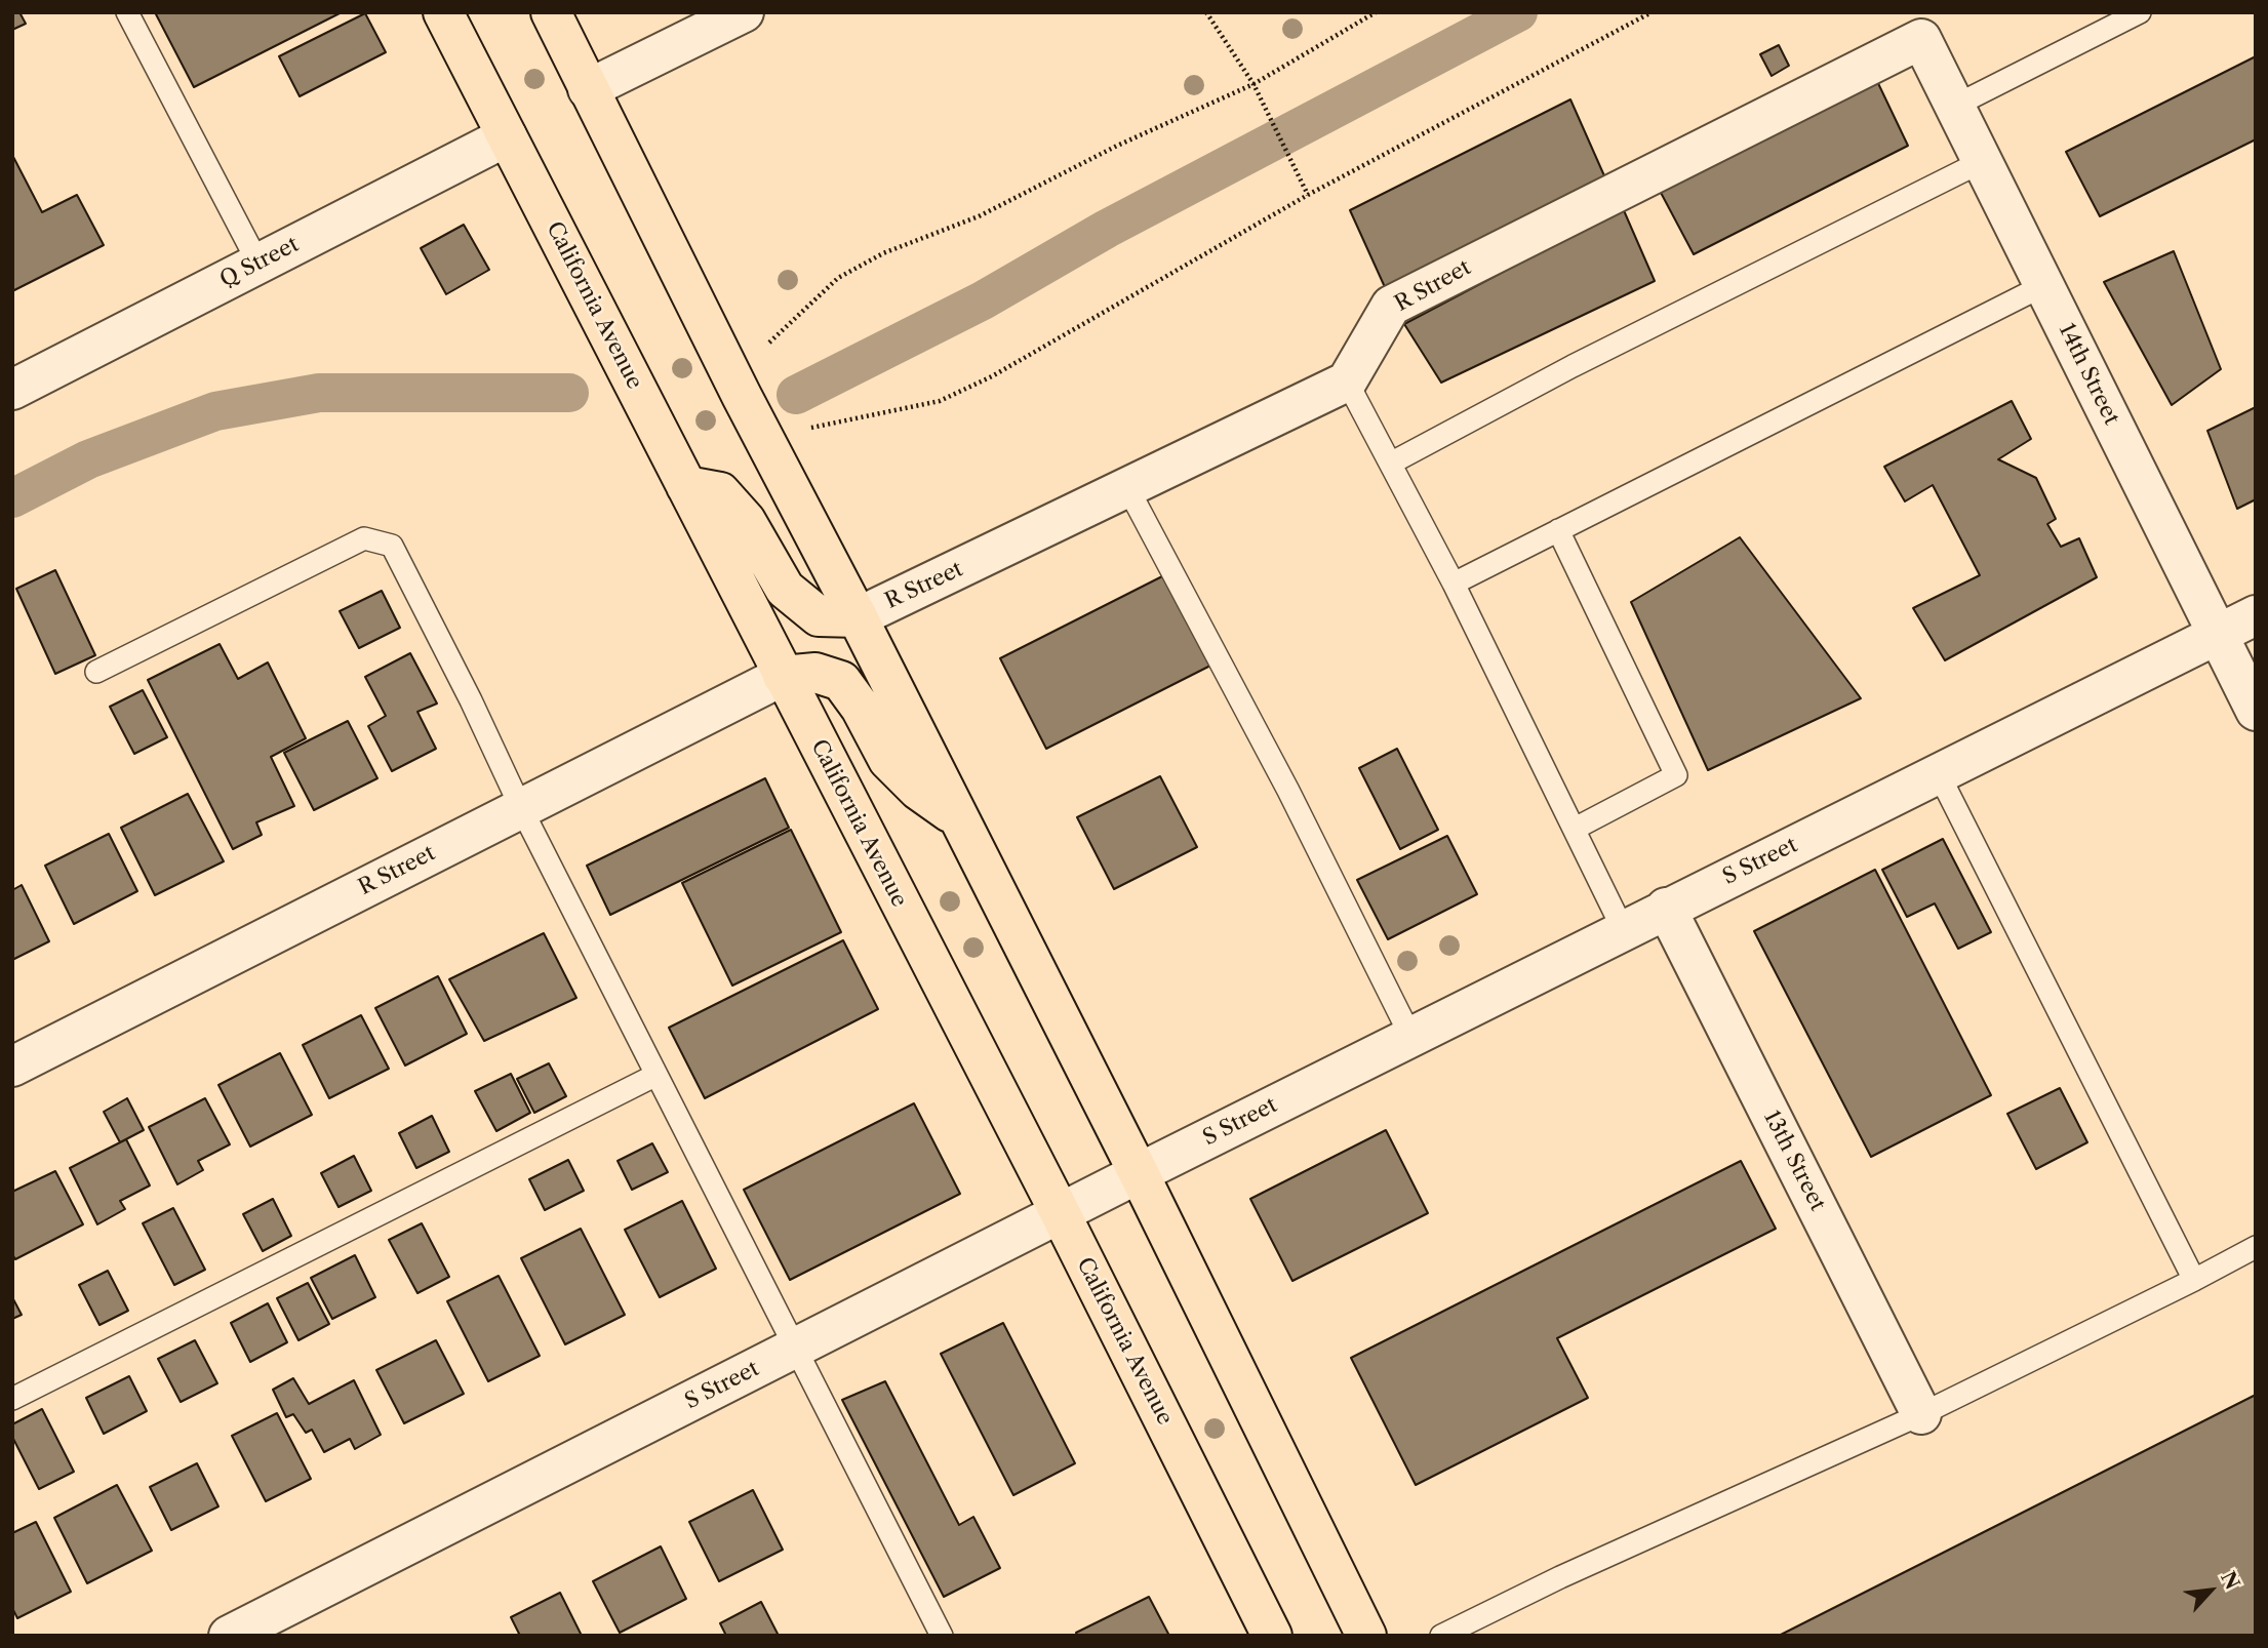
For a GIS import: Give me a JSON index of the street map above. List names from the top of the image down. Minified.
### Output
{"streets":{"main road":["California Avenue"],"street":["Q Street","R Street","14th Street","S Street","13th Street"]},"crossings":[["Q Street","California Avenue"],["R Street","California Avenue"],["R Street","14th Street"],["California Avenue","S Street"],["14th Street","S Street"],["S Street","13th Street"]],"north":"top right"}
